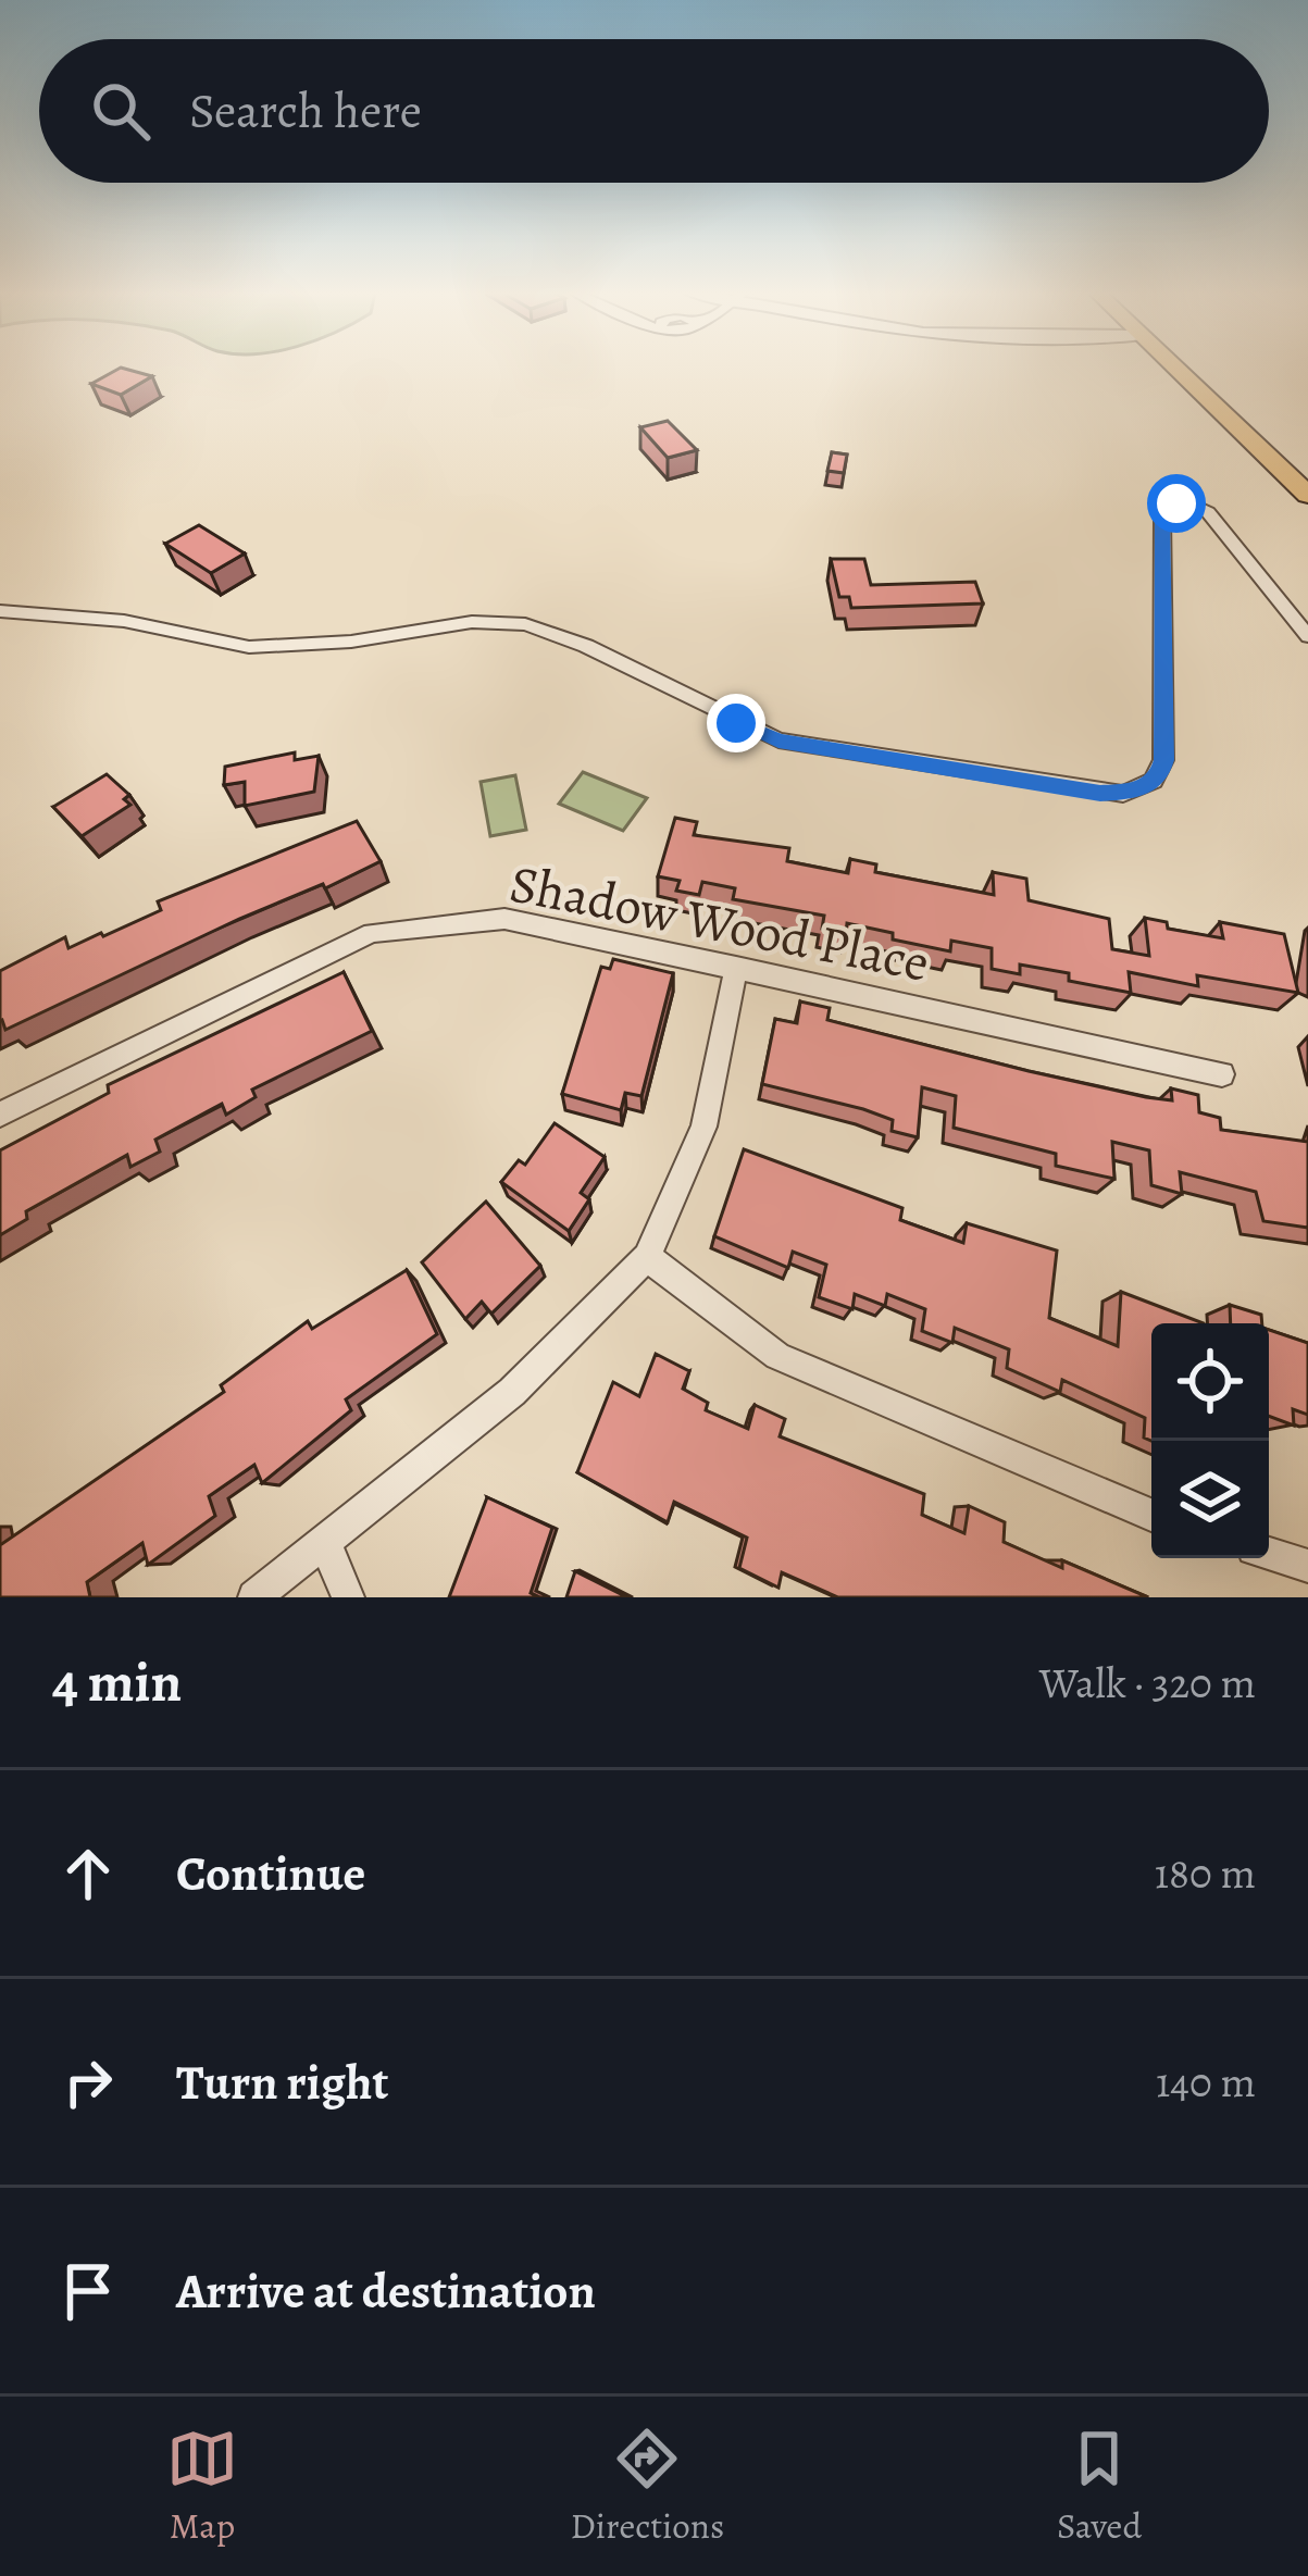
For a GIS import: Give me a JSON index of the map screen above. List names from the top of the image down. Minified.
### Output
{"streets":{"street":["Shadow Wood Place"]},"page":{"search":"Search here","heading":["4 min","Walk · 320 m"],"list":[["Continue","180 m"],["Turn right","140 m"],"Arrive at destination"],"nav":["Map","Directions","Saved"]}}
